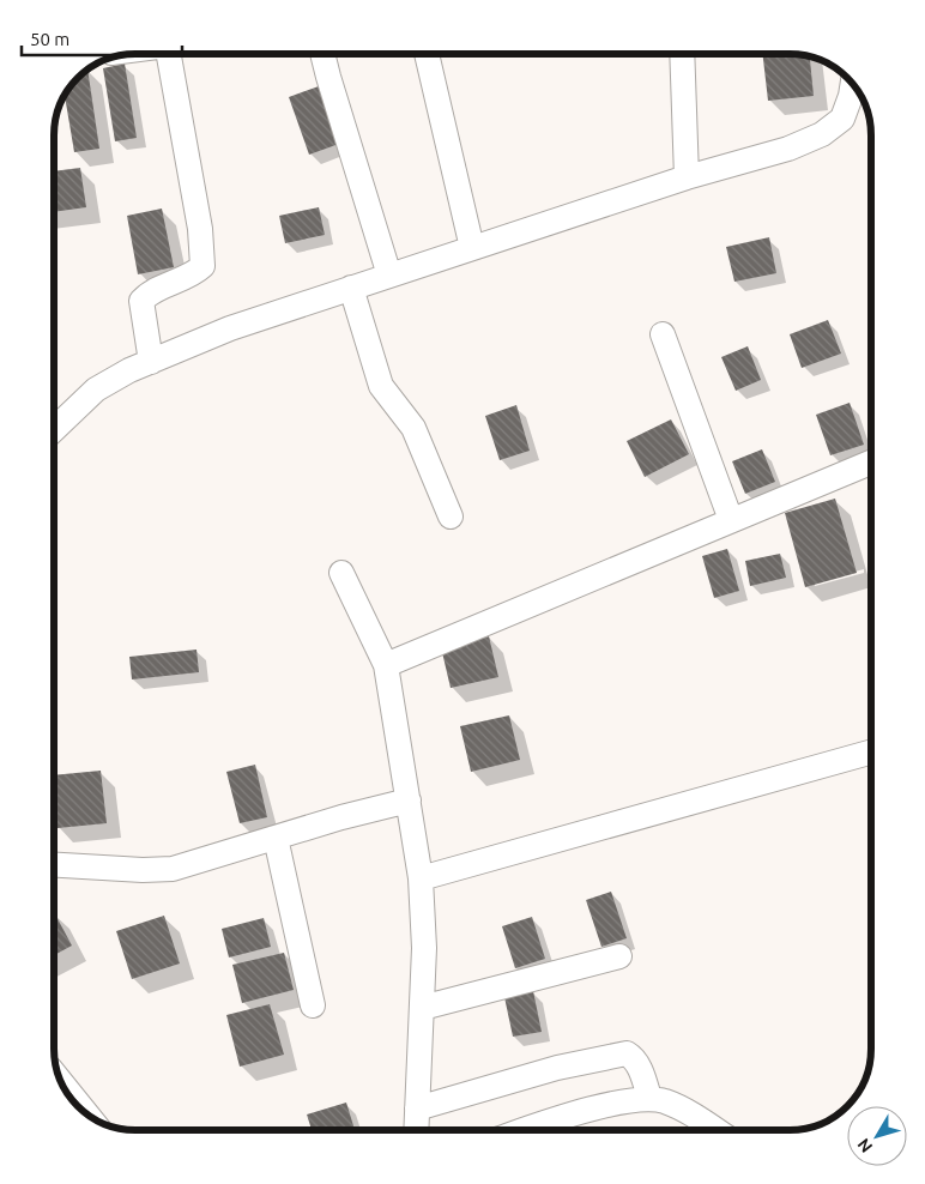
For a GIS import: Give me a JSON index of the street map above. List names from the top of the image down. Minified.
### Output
{"scale_bar":"50 m","north":"bottom left"}
